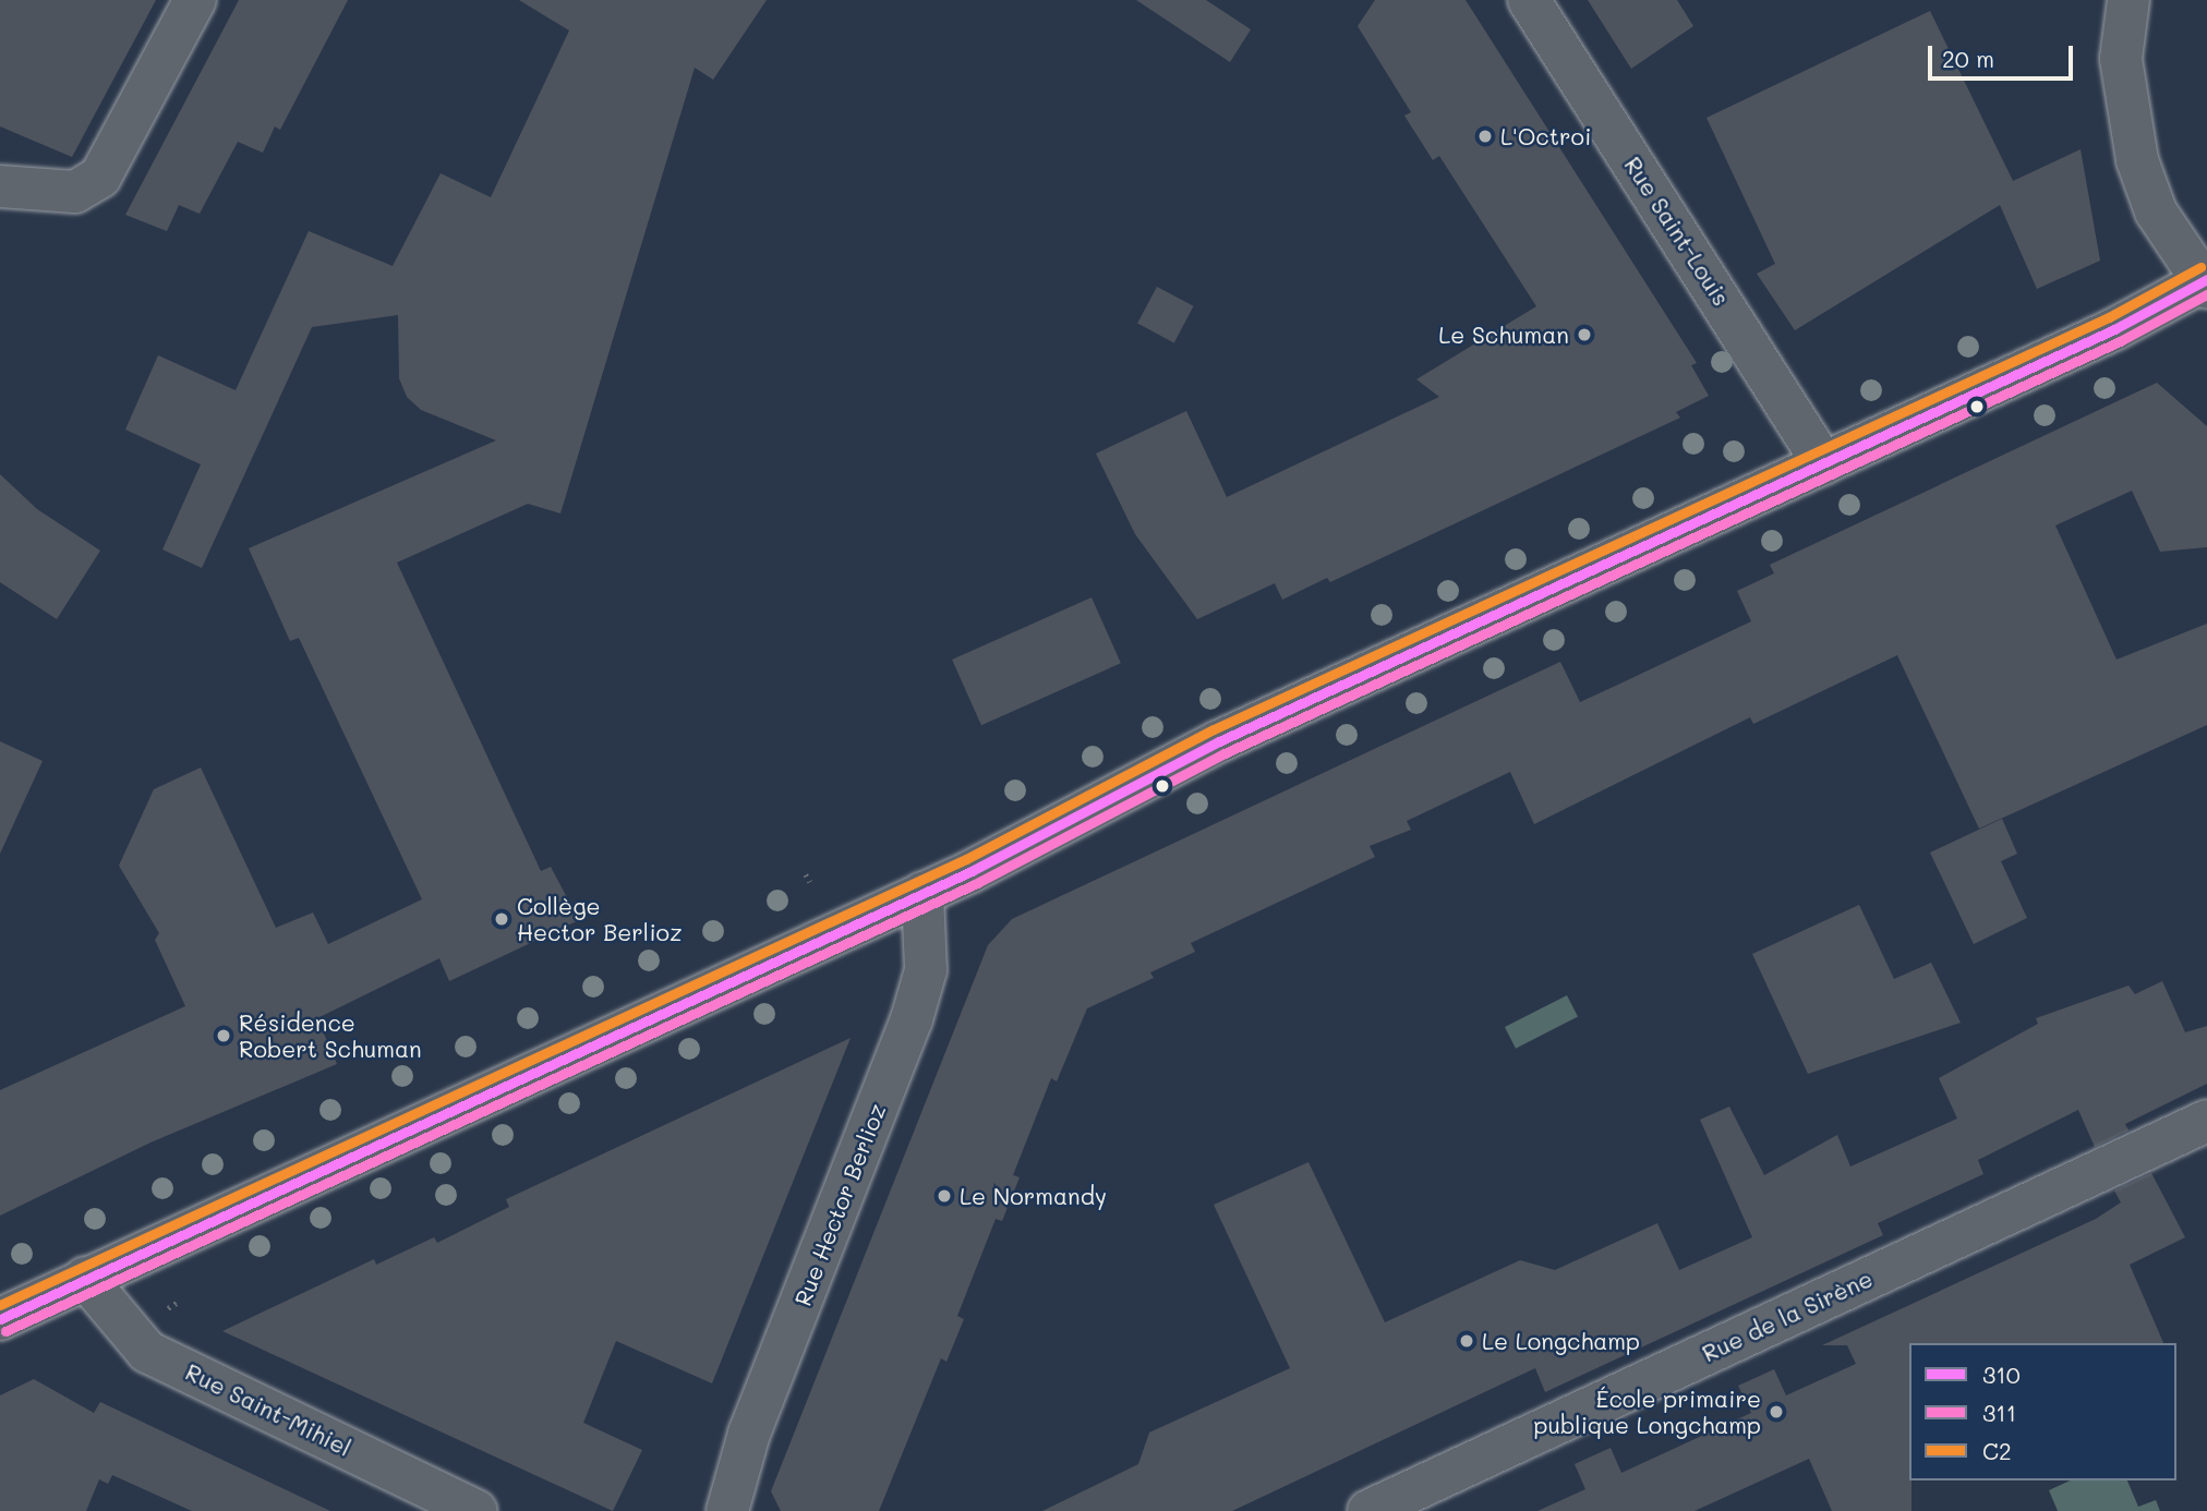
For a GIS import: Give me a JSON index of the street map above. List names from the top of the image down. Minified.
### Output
{"streets":{"street":["Rue Saint-Louis","Rue Hector Berlioz","Rue de la Sirène","Rue Saint-Mihiel"]},"places":["L'Octroi","Le Schuman","Collège Hector Berlioz","Résidence Robert Schuman","Le Normandy","Le Longchamp","École primaire publique Longchamp"],"lines":["transit line C2","transit line 310","transit line 311"],"legend":["310","311","C2"],"scale_bar":"20 m"}
